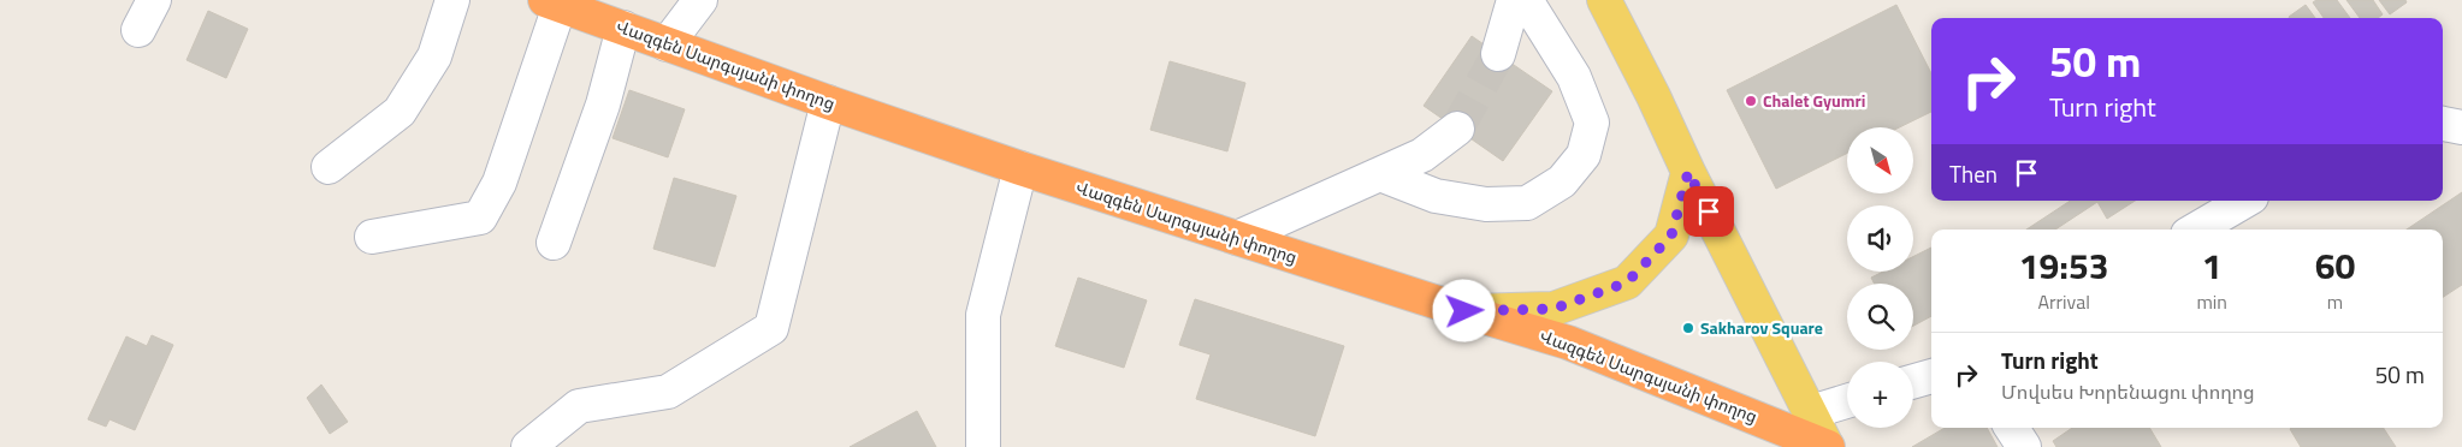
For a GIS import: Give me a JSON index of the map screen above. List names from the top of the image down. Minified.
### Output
{"streets":{"highway":["Վազգեն Սարգսյանի փողոց"]},"places":["Chalet Gyumri","Sakharov Square"],"north":"bottom right","page":{"turn":["50 m","Turn right"],"map_buttons":"+","then":"Then","eta":["19:53","Arrival","1","min","60","m"],"list":[{"name":"Turn right","note":"Մովսես Խորենացու փողոց","value":"50 m"}]}}
